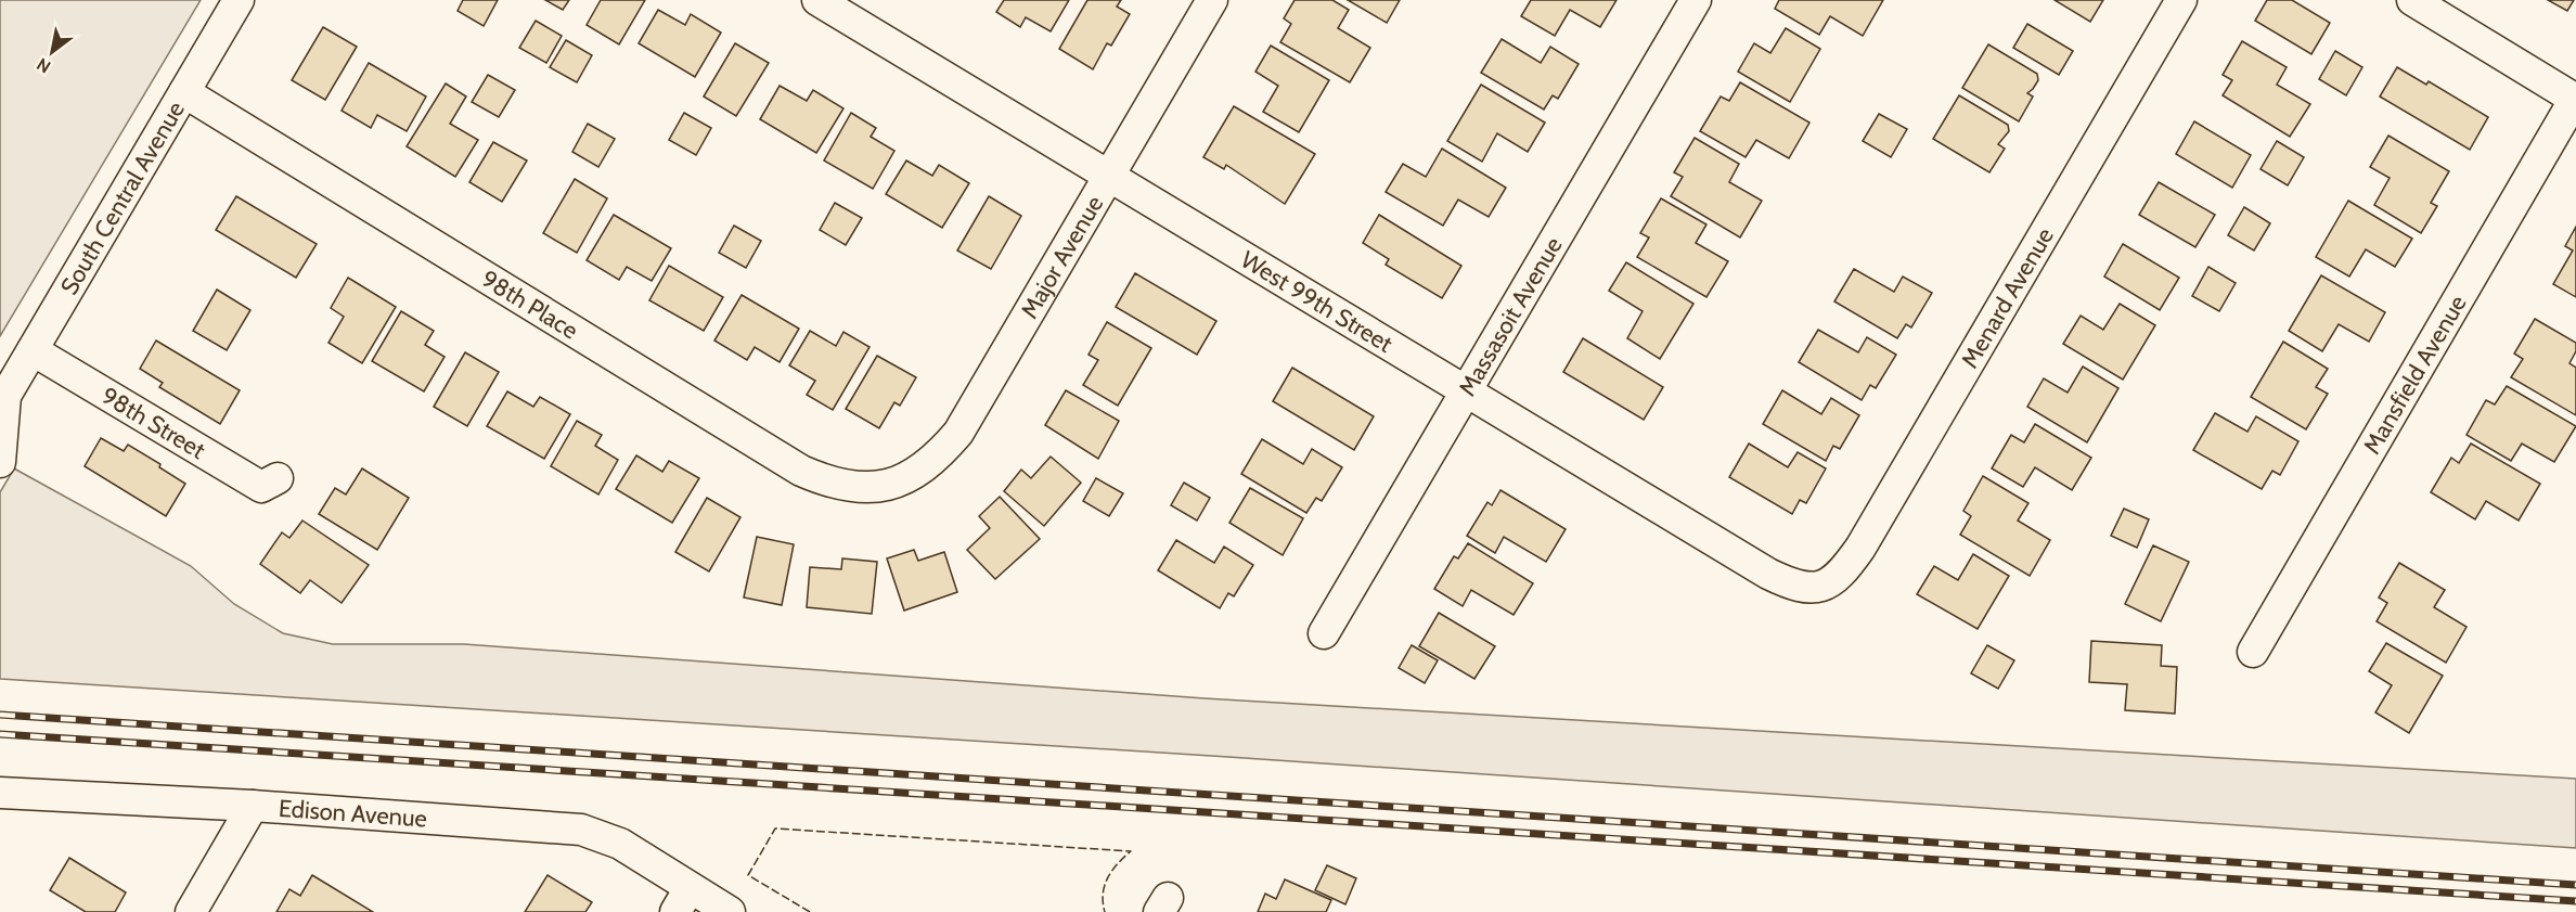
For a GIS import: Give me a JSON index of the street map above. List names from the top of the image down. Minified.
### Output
{"streets":{"street":["South Central Avenue","Major Avenue","Menard Avenue","West 99th Street","98th Place","Massasoit Avenue","Mansfield Avenue","98th Street","Edison Avenue"]},"crossings":[["South Central Avenue","98th Place"],["South Central Avenue","98th Street"],["Major Avenue","West 99th Street"],["Major Avenue","98th Place"],["Menard Avenue","West 99th Street"],["West 99th Street","Massasoit Avenue"]],"north":"bottom left"}
